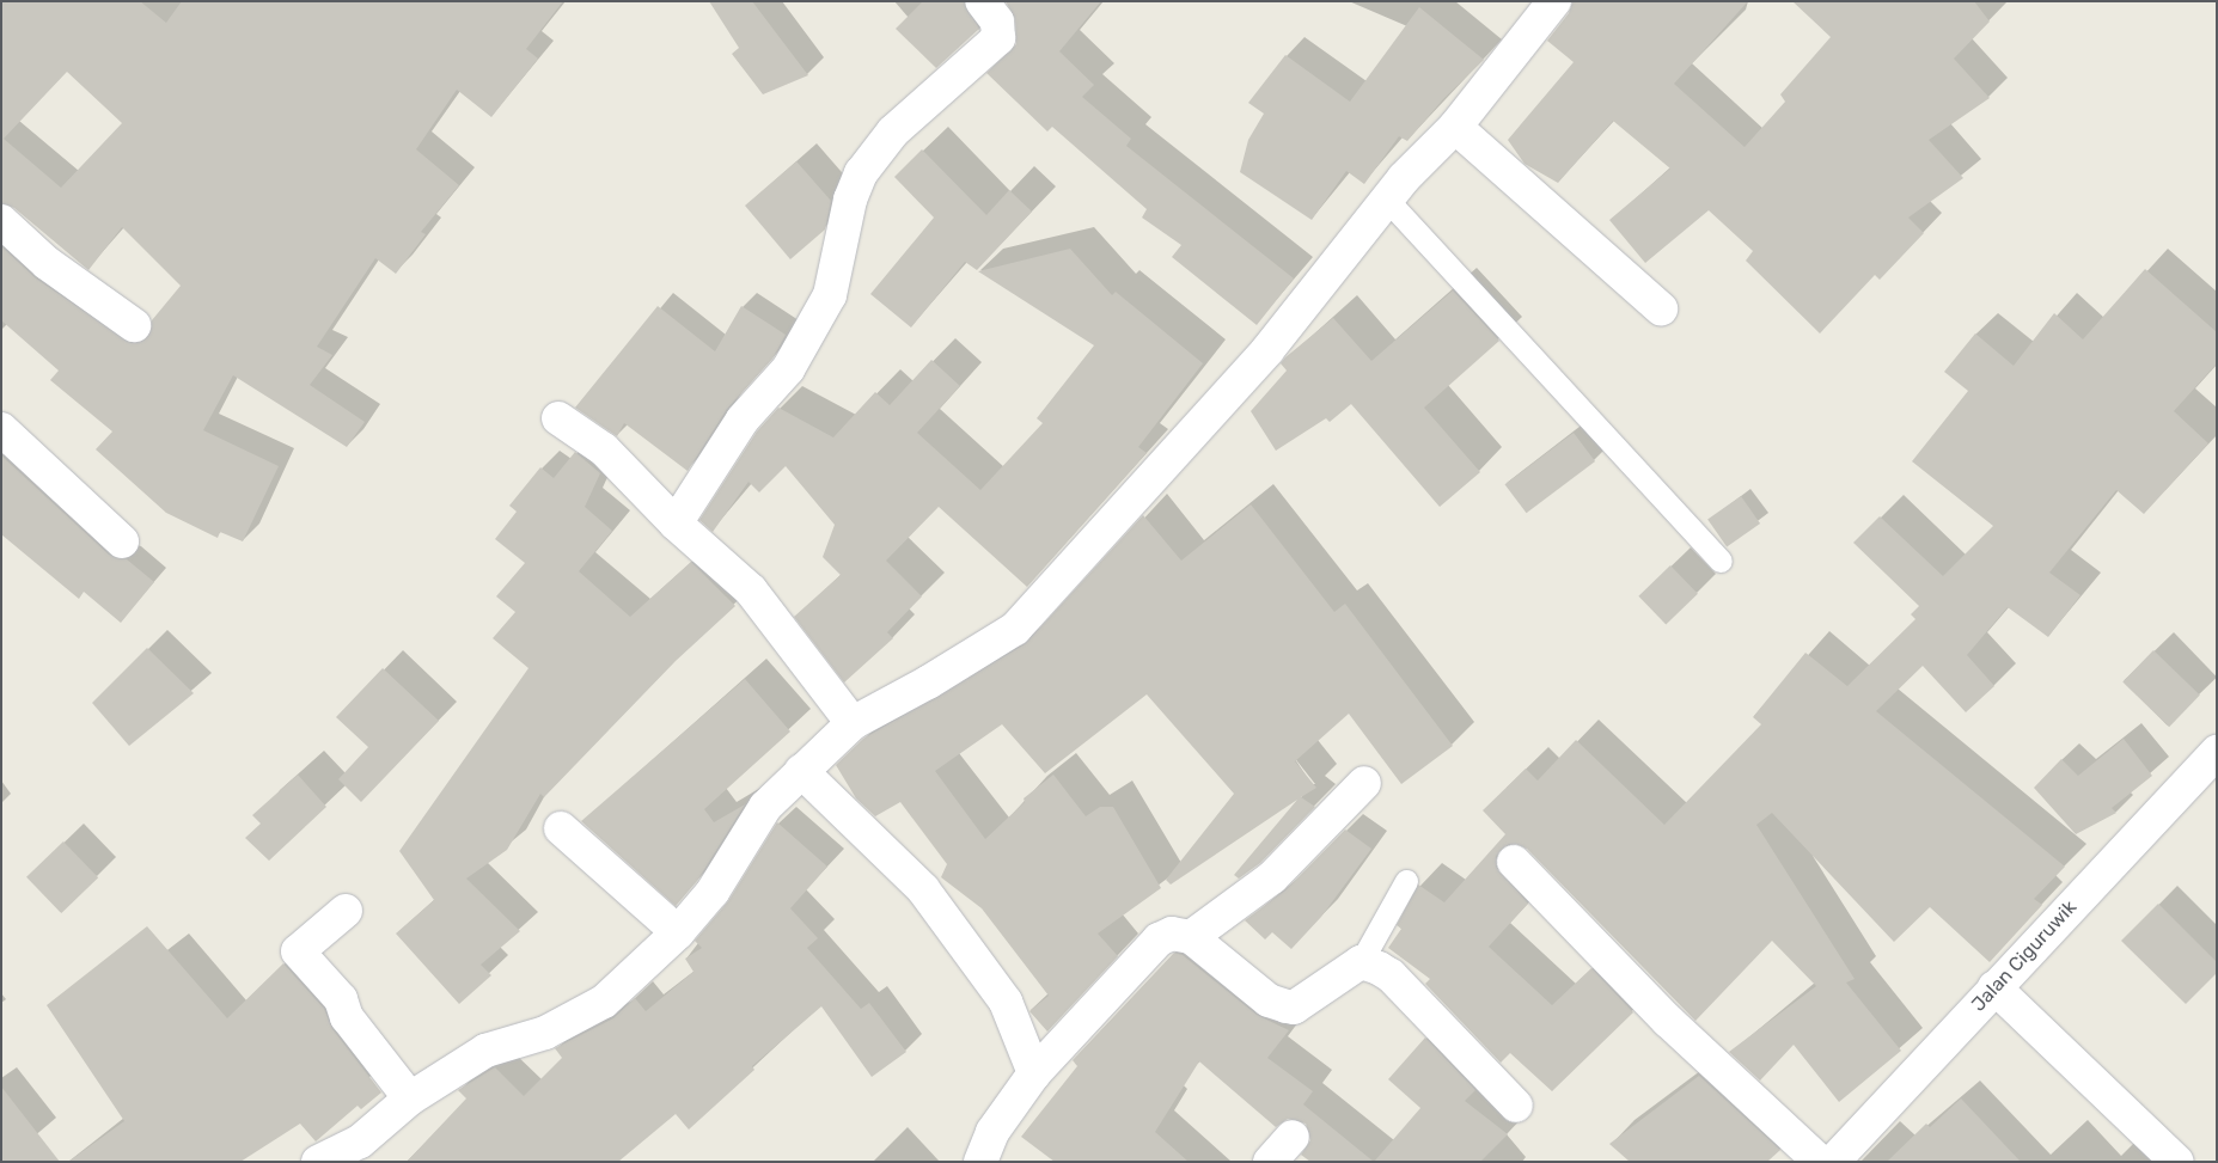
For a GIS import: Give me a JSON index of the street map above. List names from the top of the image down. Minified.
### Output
{"streets":{"street":["Jalan Ciguruwik"]}}
